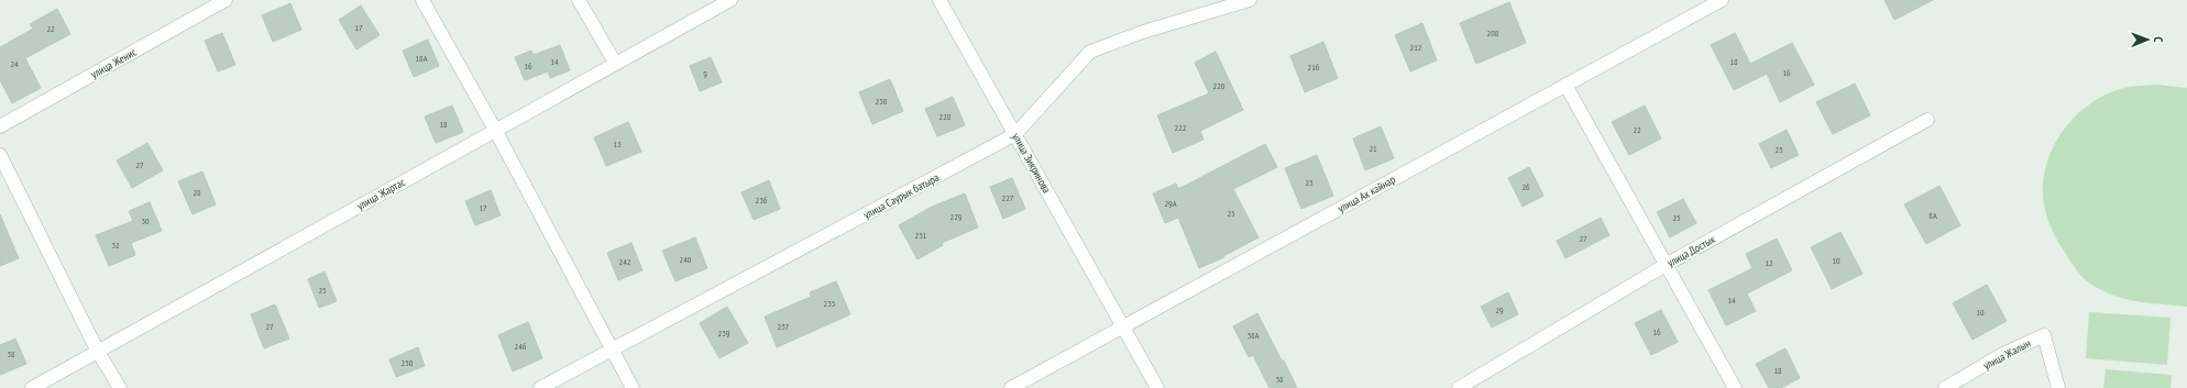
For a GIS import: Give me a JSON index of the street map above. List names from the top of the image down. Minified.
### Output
{"streets":{"street":["улица Женис","улица Зикринова","улица Жартас","улица Ак кайнар","улица Саурык батыра","улица Достык","улица Жалын"]},"crossings":[["улица Зикринова","улица Ак кайнар"],["улица Зикринова","улица Саурык батыра"]],"house_numbers":["17","22","208","212","18А","14","18","24","16","216","16","9","220","230","228","18","222","22","13","21","23","27","23","26","28","227","236","29А","17","25","8А","229","25","30","231","27","32","240","10","242","12","25","14","235","29","10","27","237","16","239","38А","246","38","250","18","38"],"north":"right"}
